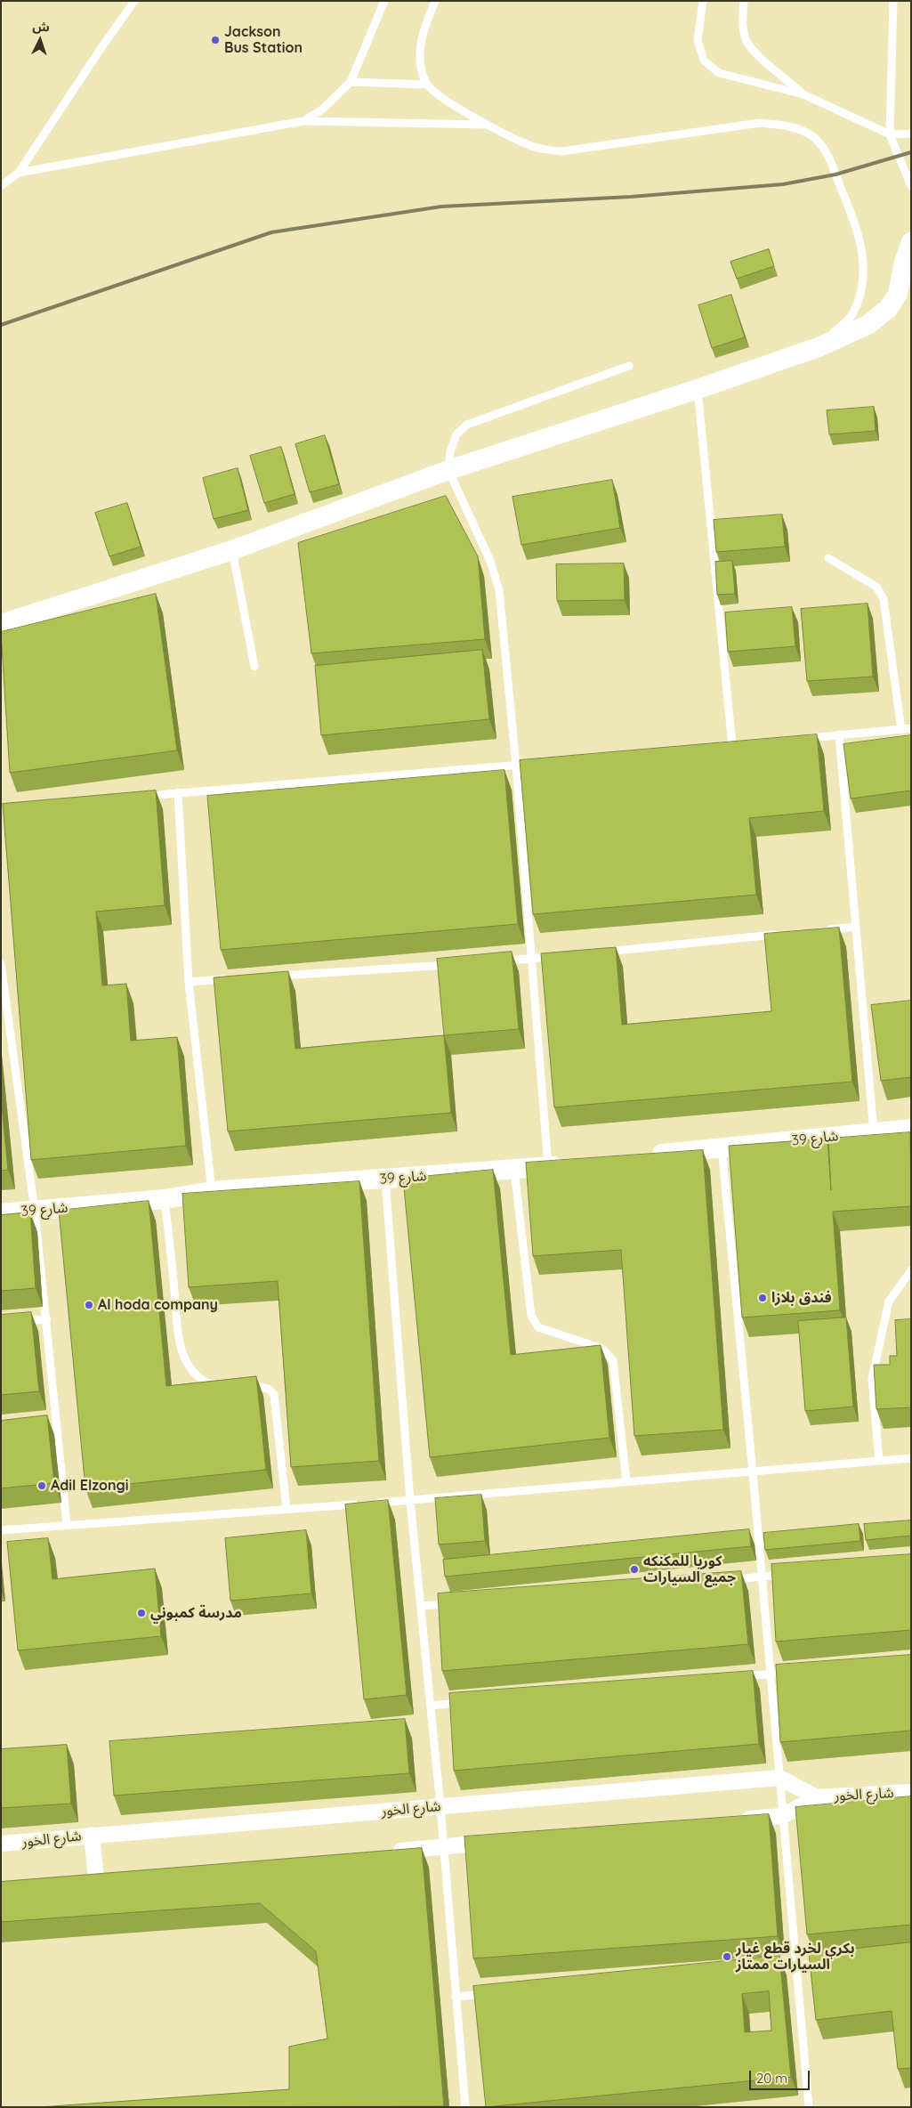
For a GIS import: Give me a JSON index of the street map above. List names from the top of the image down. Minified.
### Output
{"streets":{"street":["شارع 39","شارع الخور"]},"places":["Jackson Bus Station","فندق بلازا","Al hoda company","Adil Elzongi","كوريا للمكنكه جميع السيارات","مدرسة كمبوني","بكري لخرد قطع غيار السيارات ممتاز"],"scale_bar":"20 m","north":"top"}
